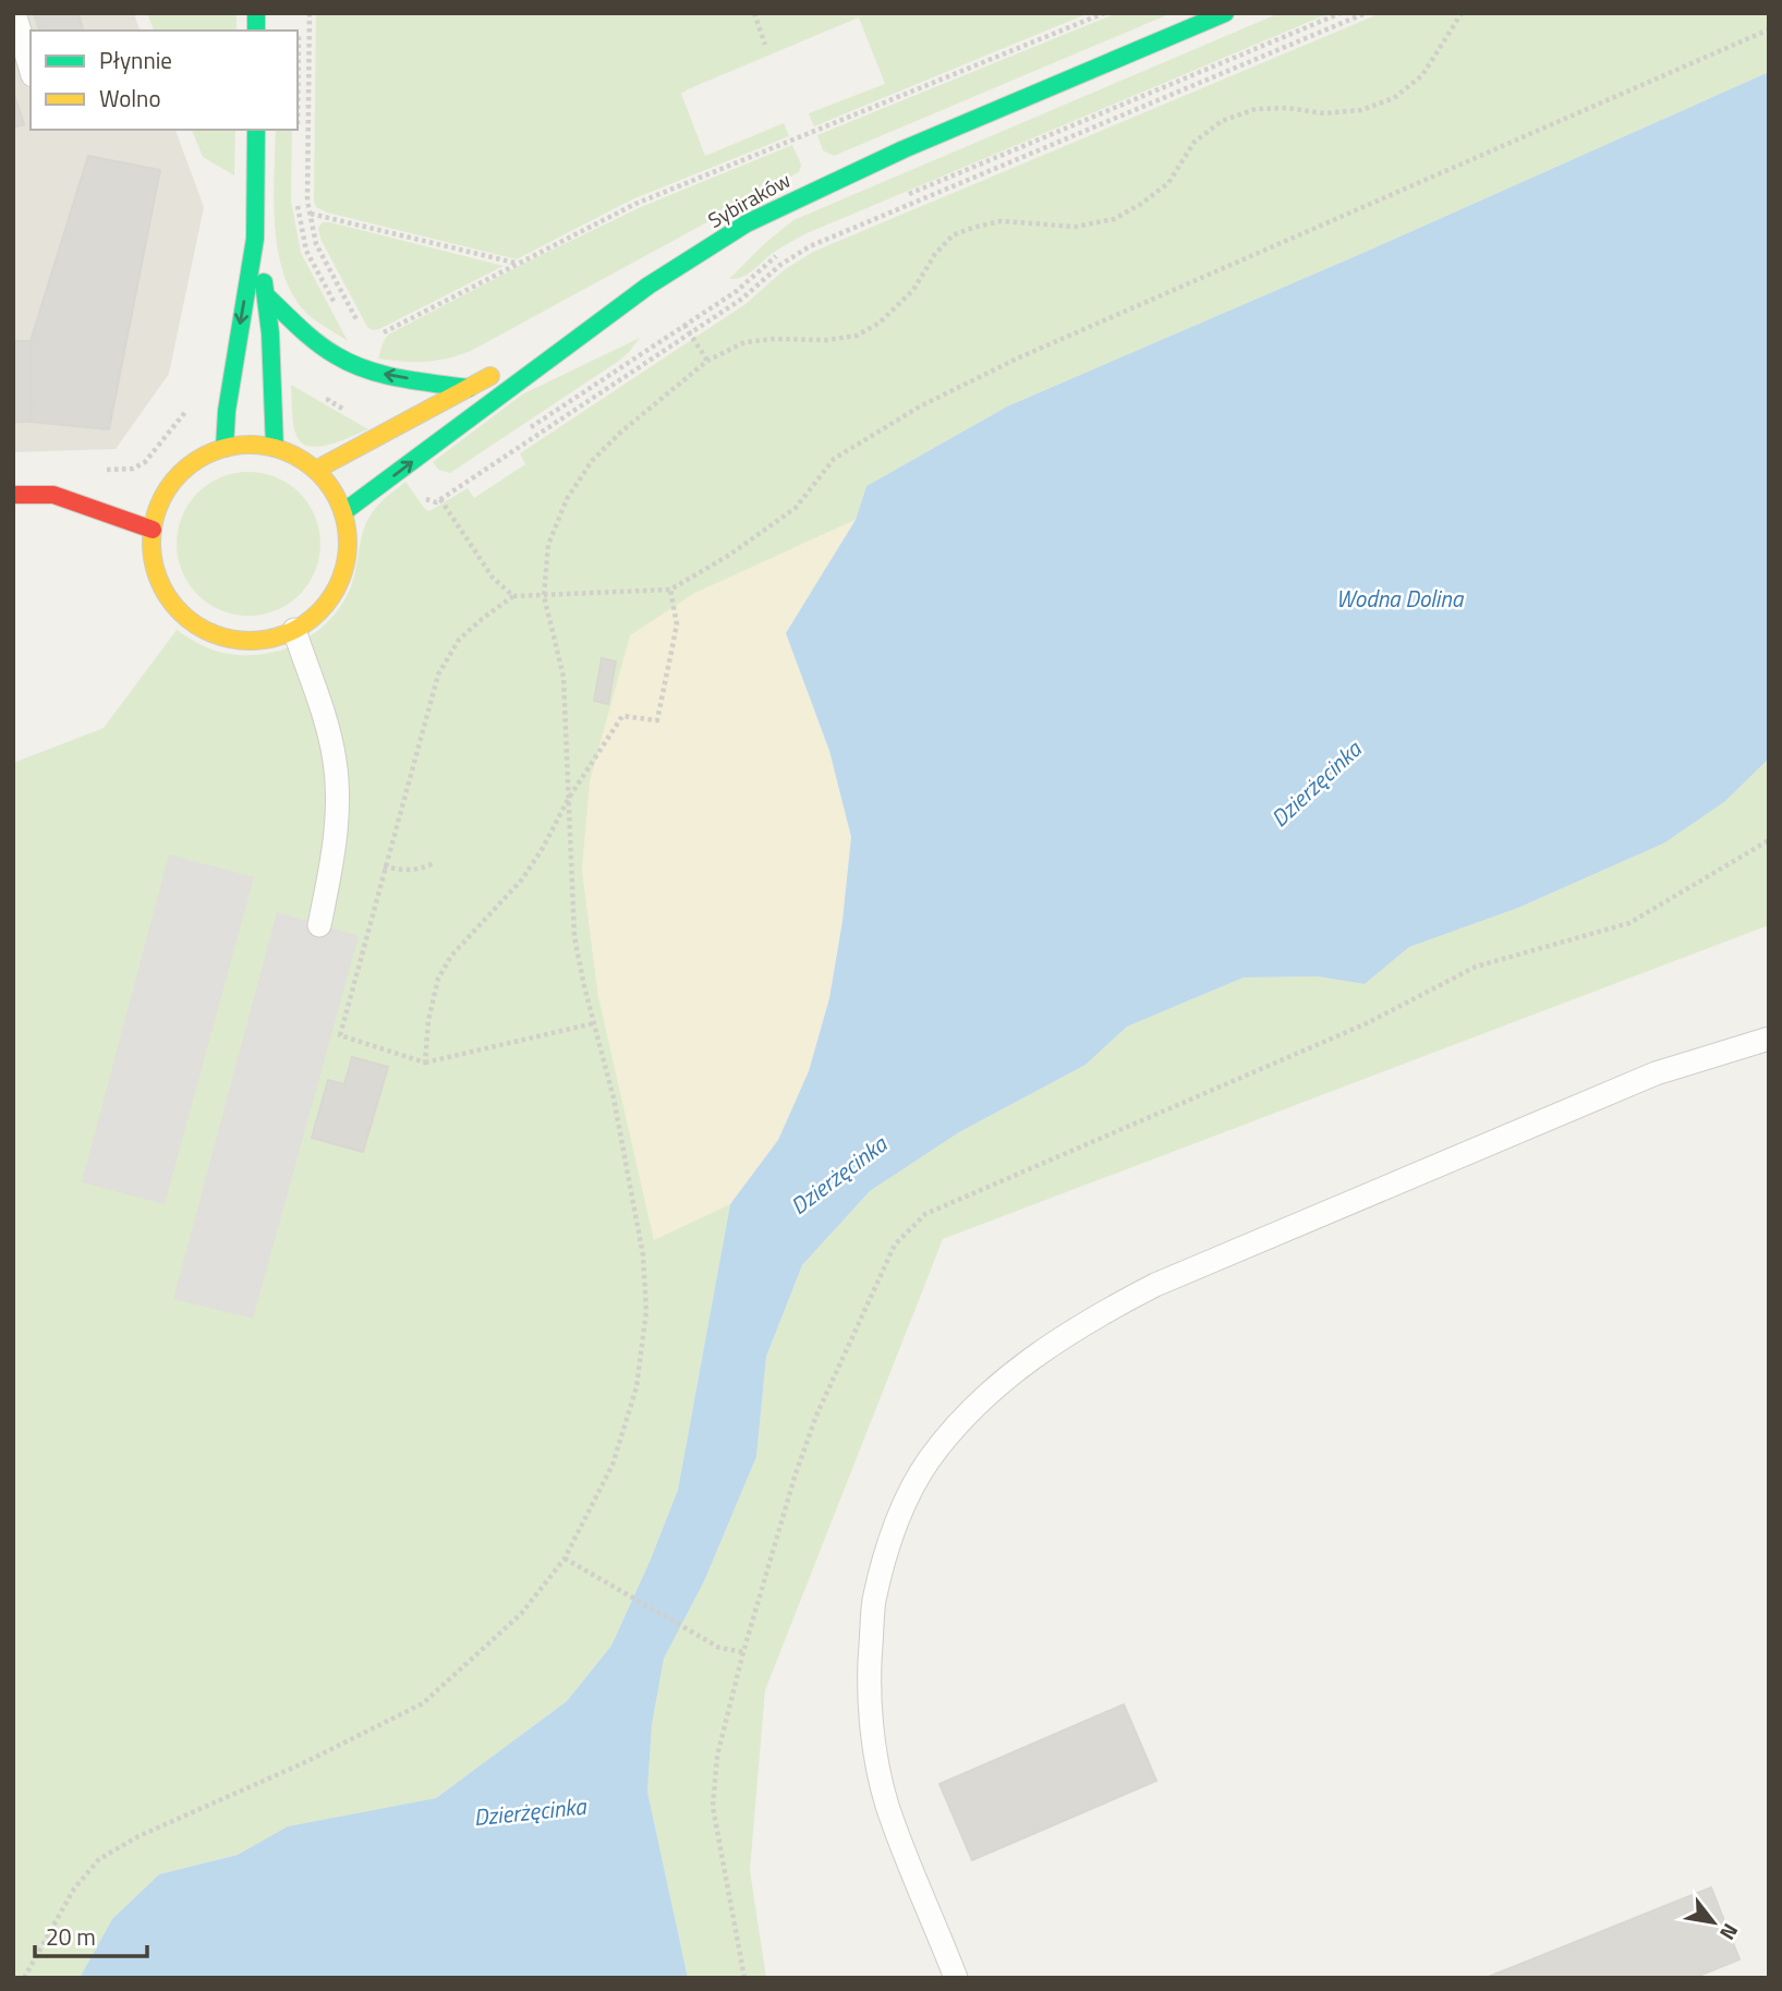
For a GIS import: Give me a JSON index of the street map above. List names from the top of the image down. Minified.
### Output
{"streets":{"street":["Sybiraków"]},"water":["Wodna Dolina","Dzierżęcinka"],"legend":["Płynnie","Wolno"],"scale_bar":"20 m","north":"bottom right"}
